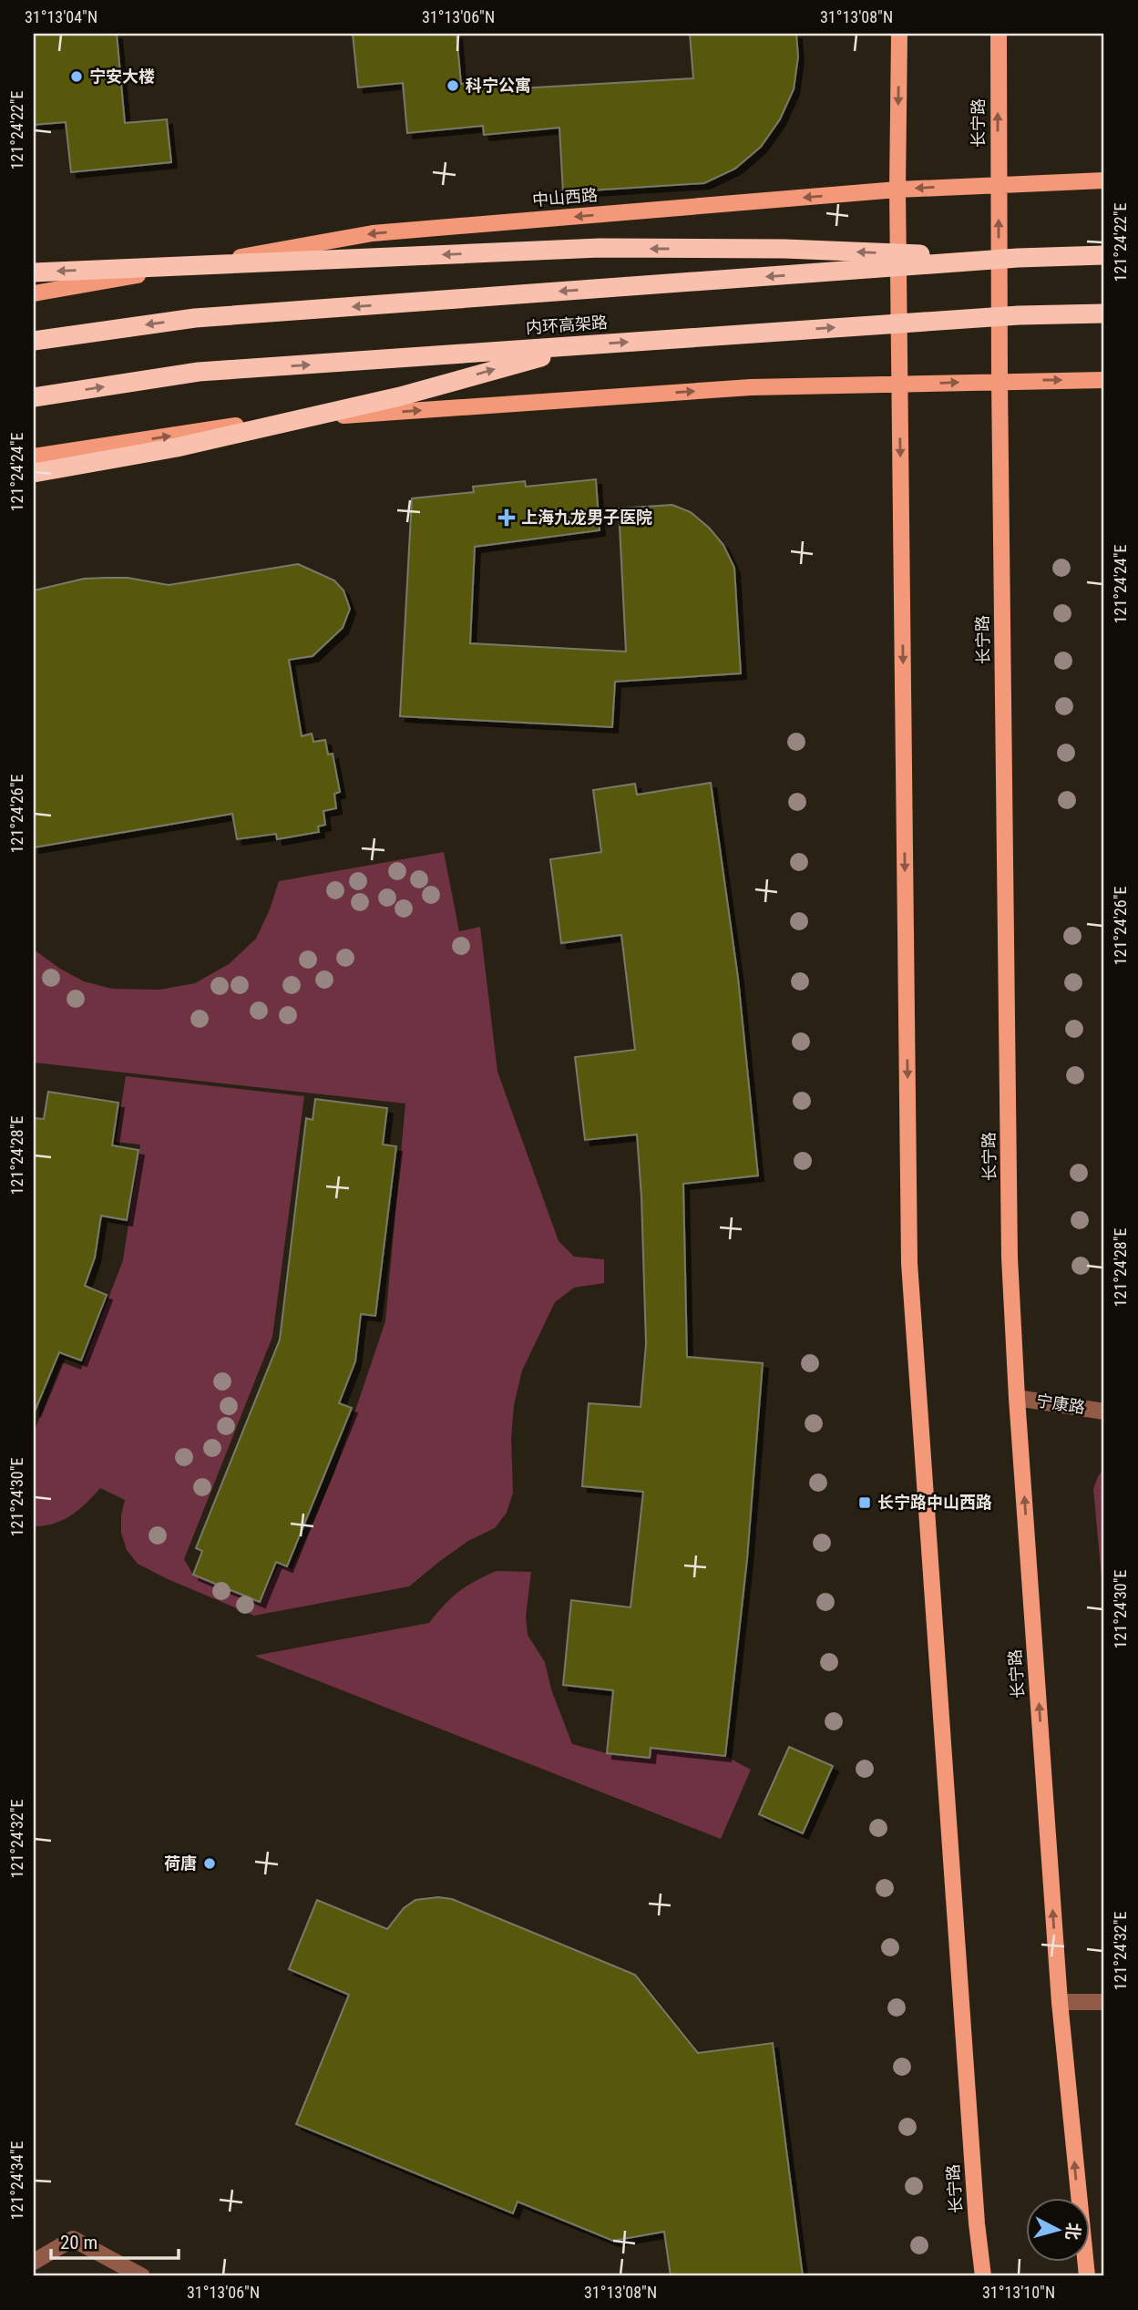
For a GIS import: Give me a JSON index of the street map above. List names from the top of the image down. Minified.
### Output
{"streets":{"highway":["内环高架路"],"main road":["长宁路","中山西路"],"street":["宁康路"]},"crossings":[["长宁路","中山西路"],["长宁路","宁康路"]],"one_way":["中山西路"],"places":{"other":["宁安大楼","科宁公寓","荷唐"],"health":["上海九龙男子医院"],"transit":["长宁路中山西路"]},"scale_bar":"20 m","north":"right","coordinates":["31°13'04\"N","31°13'06\"N","31°13'08\"N","121°24'22\"E","121°24'24\"E","121°24'26\"E","121°24'28\"E","121°24'30\"E","121°24'32\"E","121°24'34\"E","31°13'10\"N"]}
